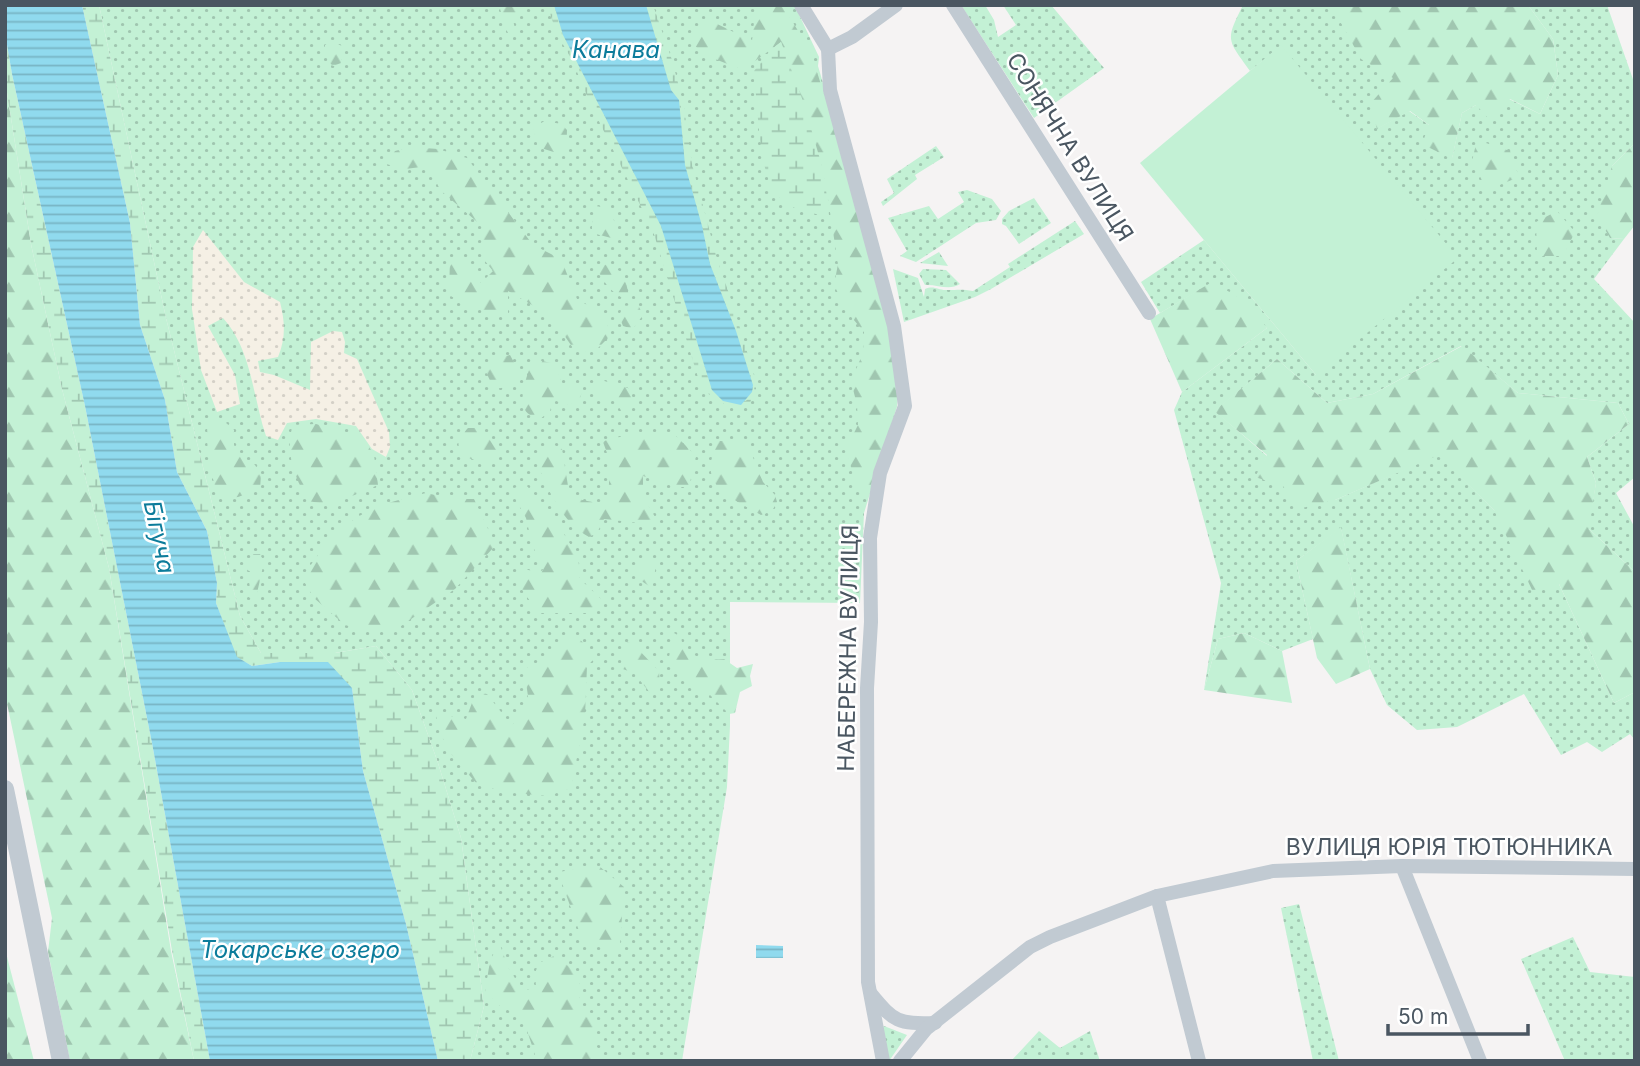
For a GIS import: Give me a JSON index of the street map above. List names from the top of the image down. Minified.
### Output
{"streets":{"street":["СОНЯЧНА ВУЛИЦЯ","НАБЕРЕЖНА ВУЛИЦЯ","ВУЛИЦЯ ЮРІЯ ТЮТЮННИКА"]},"water":["Канава","Бігуча","Токарське озеро"],"scale_bar":"50 m"}
